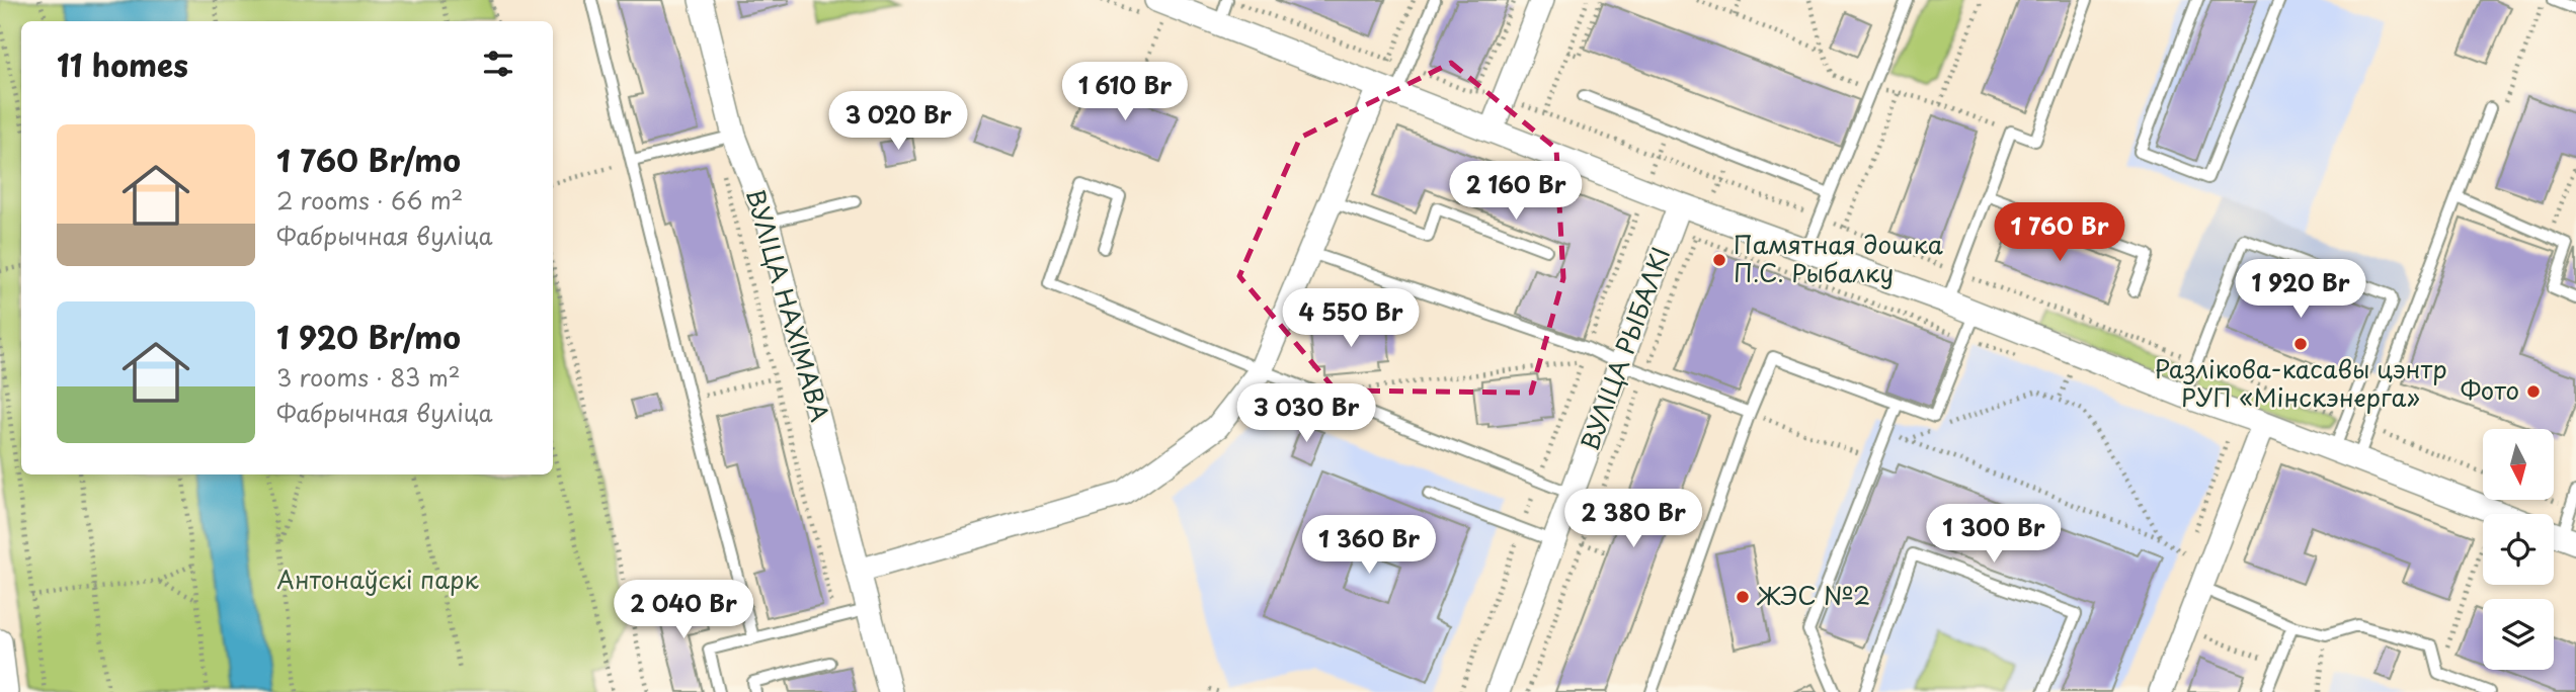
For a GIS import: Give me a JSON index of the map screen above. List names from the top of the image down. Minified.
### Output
{"streets":{"street":["ВУЛІЦА НАХІМАВА","ВУЛІЦА РЫБАЛКІ"]},"parks":["Антонаўскі парк"],"places":["Памятная дошка П.С. Рыбалку","Разлікова-касавы цэнтр РУП «Мінскэнерга»","Фото","ЖЭС №2"],"north":"bottom","page":{"heading":"11 homes","price":["1 610 Br","3 020 Br","2 160 Br","1 760 Br","1 920 Br","4 550 Br","3 030 Br","2 380 Br","1 300 Br","1 360 Br","2 040 Br"],"list":[{"name":"1 760 Br/mo","note":"2 rooms · 66 m² · Фабрычная вуліца"},{"name":"1 920 Br/mo","note":"3 rooms · 83 m² · Фабрычная вуліца"}]}}
